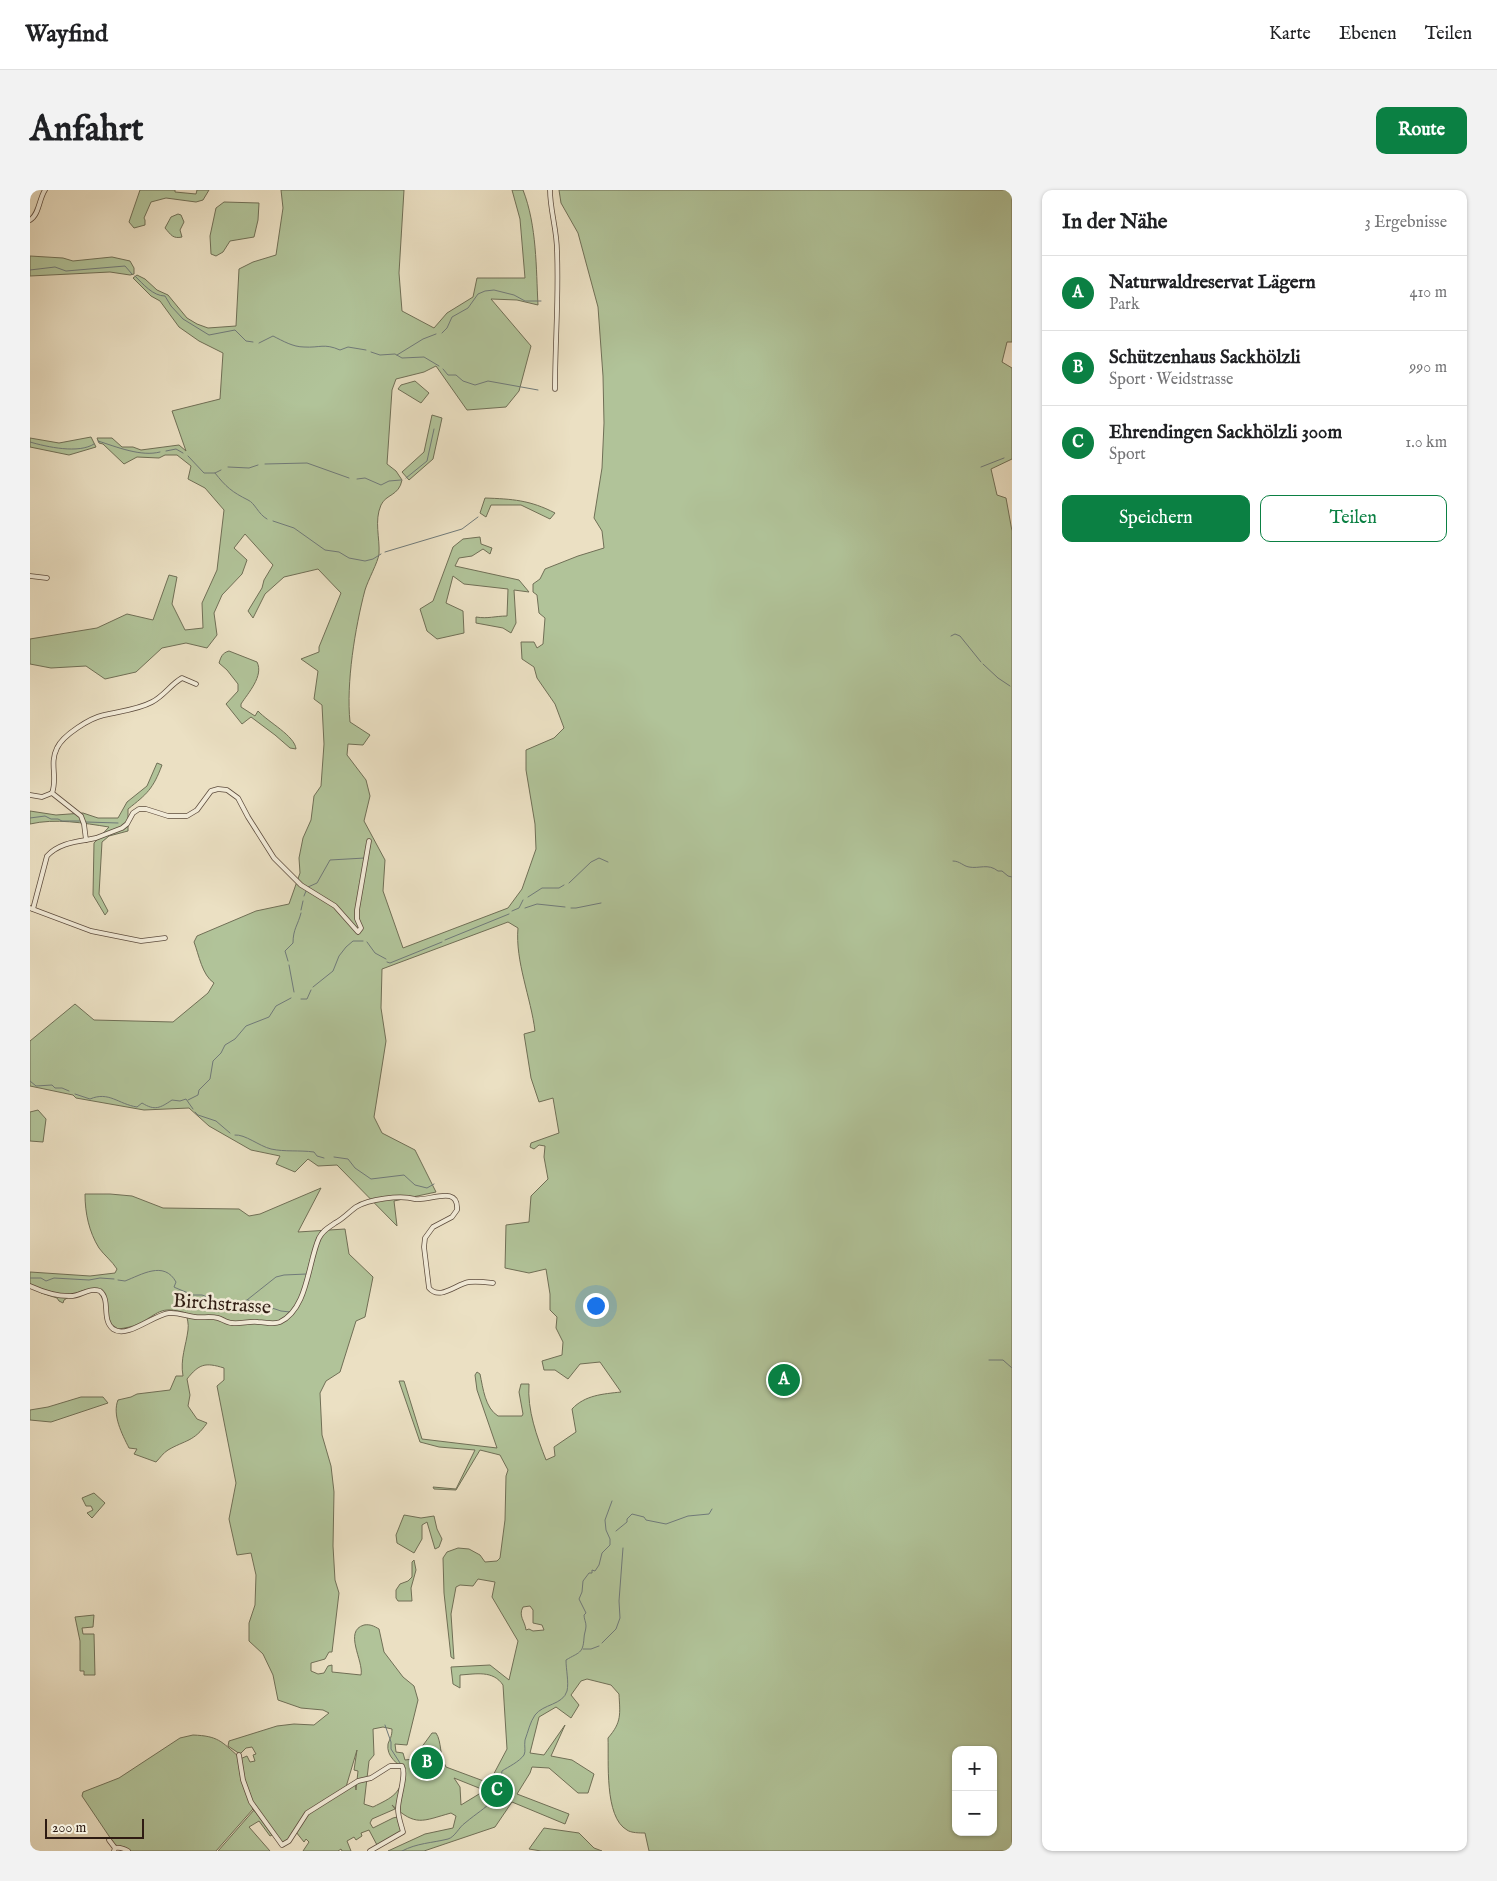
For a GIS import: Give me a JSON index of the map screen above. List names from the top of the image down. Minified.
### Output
{"streets":{"street":["Birchstrasse"]},"scale_bar":"200 m","page":{"header":"Wayfind","nav":["Karte","Ebenen","Teilen"],"buttons":["Route",["Speichern","Teilen"]],"title":"Anfahrt","heading":["In der Nähe","3 Ergebnisse"],"list":[{"mark":"A","name":"Naturwaldreservat Lägern","note":"Park","value":"410 m"},{"mark":"B","name":"Schützenhaus Sackhölzli","note":"Sport · Weidstrasse","value":"990 m"},{"mark":"C","name":"Ehrendingen Sackhölzli 300m","note":"Sport","value":"1.0 km"}],"pins":["A","B","C"],"map_buttons":["+","−"],"scale":"200 m"}}
